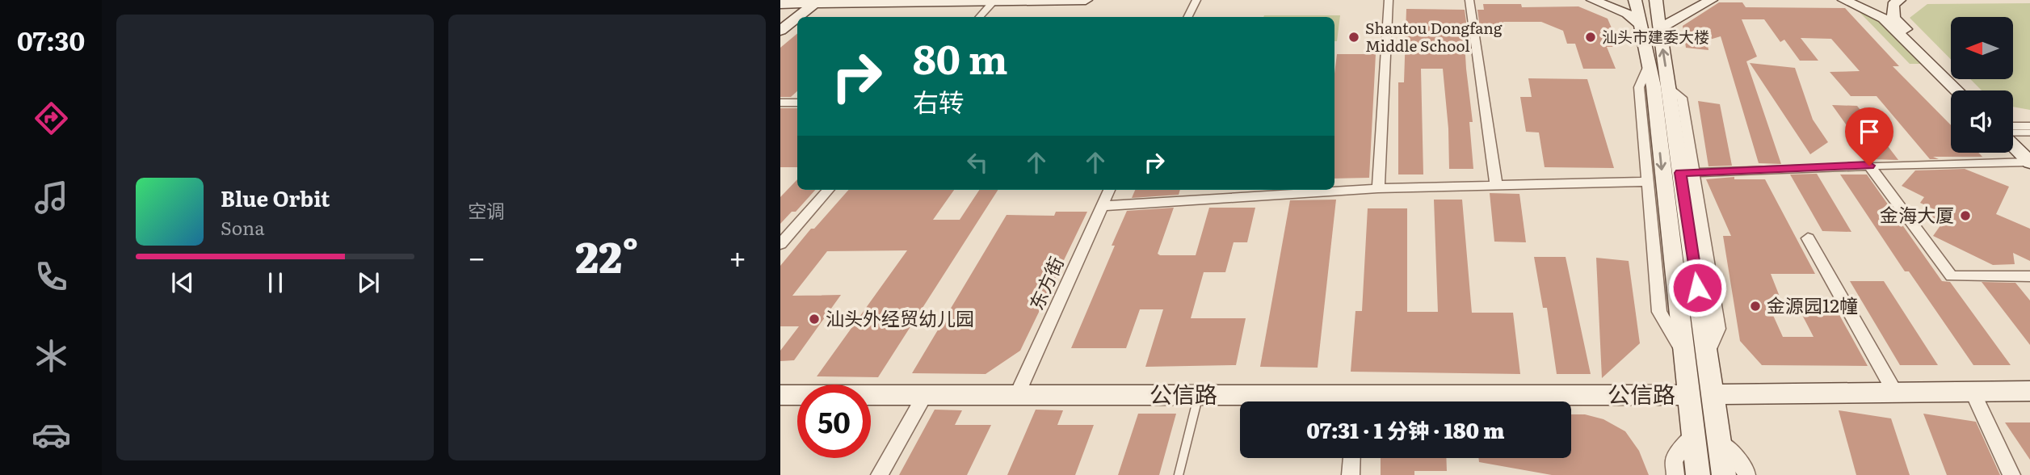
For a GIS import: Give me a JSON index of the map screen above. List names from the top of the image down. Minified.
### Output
{"streets":{"main road":["公信路"],"street":["东方街"]},"crossings":[["东方街","公信路"]],"places":["Shantou Dongfang Middle School","汕头市建委大楼","金海大厦","金源园12幢","汕头外经贸幼儿园"],"north":"left","page":{"tabs":"07:30","tile":"空调","turn":["80 m","右转"],"song":["Blue Orbit","Sona"],"heat":["−","22°","+"],"limit":"50","trip":"07:31 · 1 分钟 · 180 m"}}
